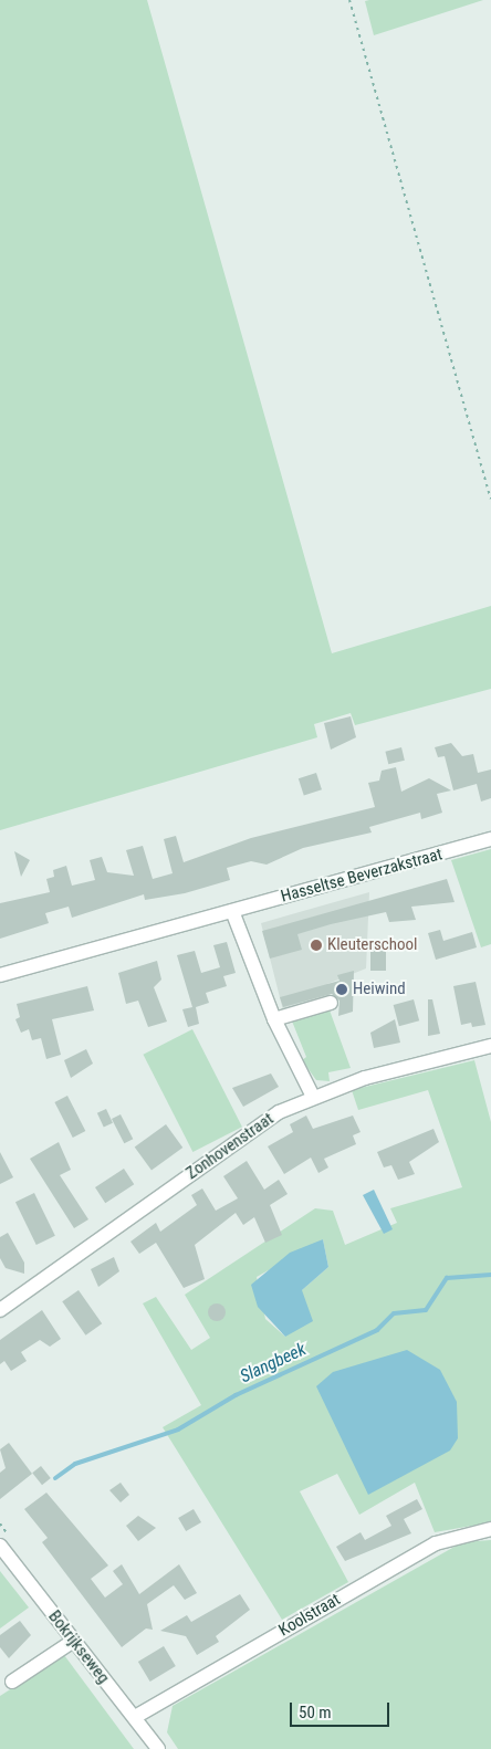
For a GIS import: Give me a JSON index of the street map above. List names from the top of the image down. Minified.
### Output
{"streets":{"street":["Hasseltse Beverzakstraat","Zonhovenstraat","Koolstraat","Bokrijkseweg"]},"crossings":[["Koolstraat","Bokrijkseweg"]],"water":["Slangbeek"],"places":["Kleuterschool","Heiwind"],"scale_bar":"50 m"}
